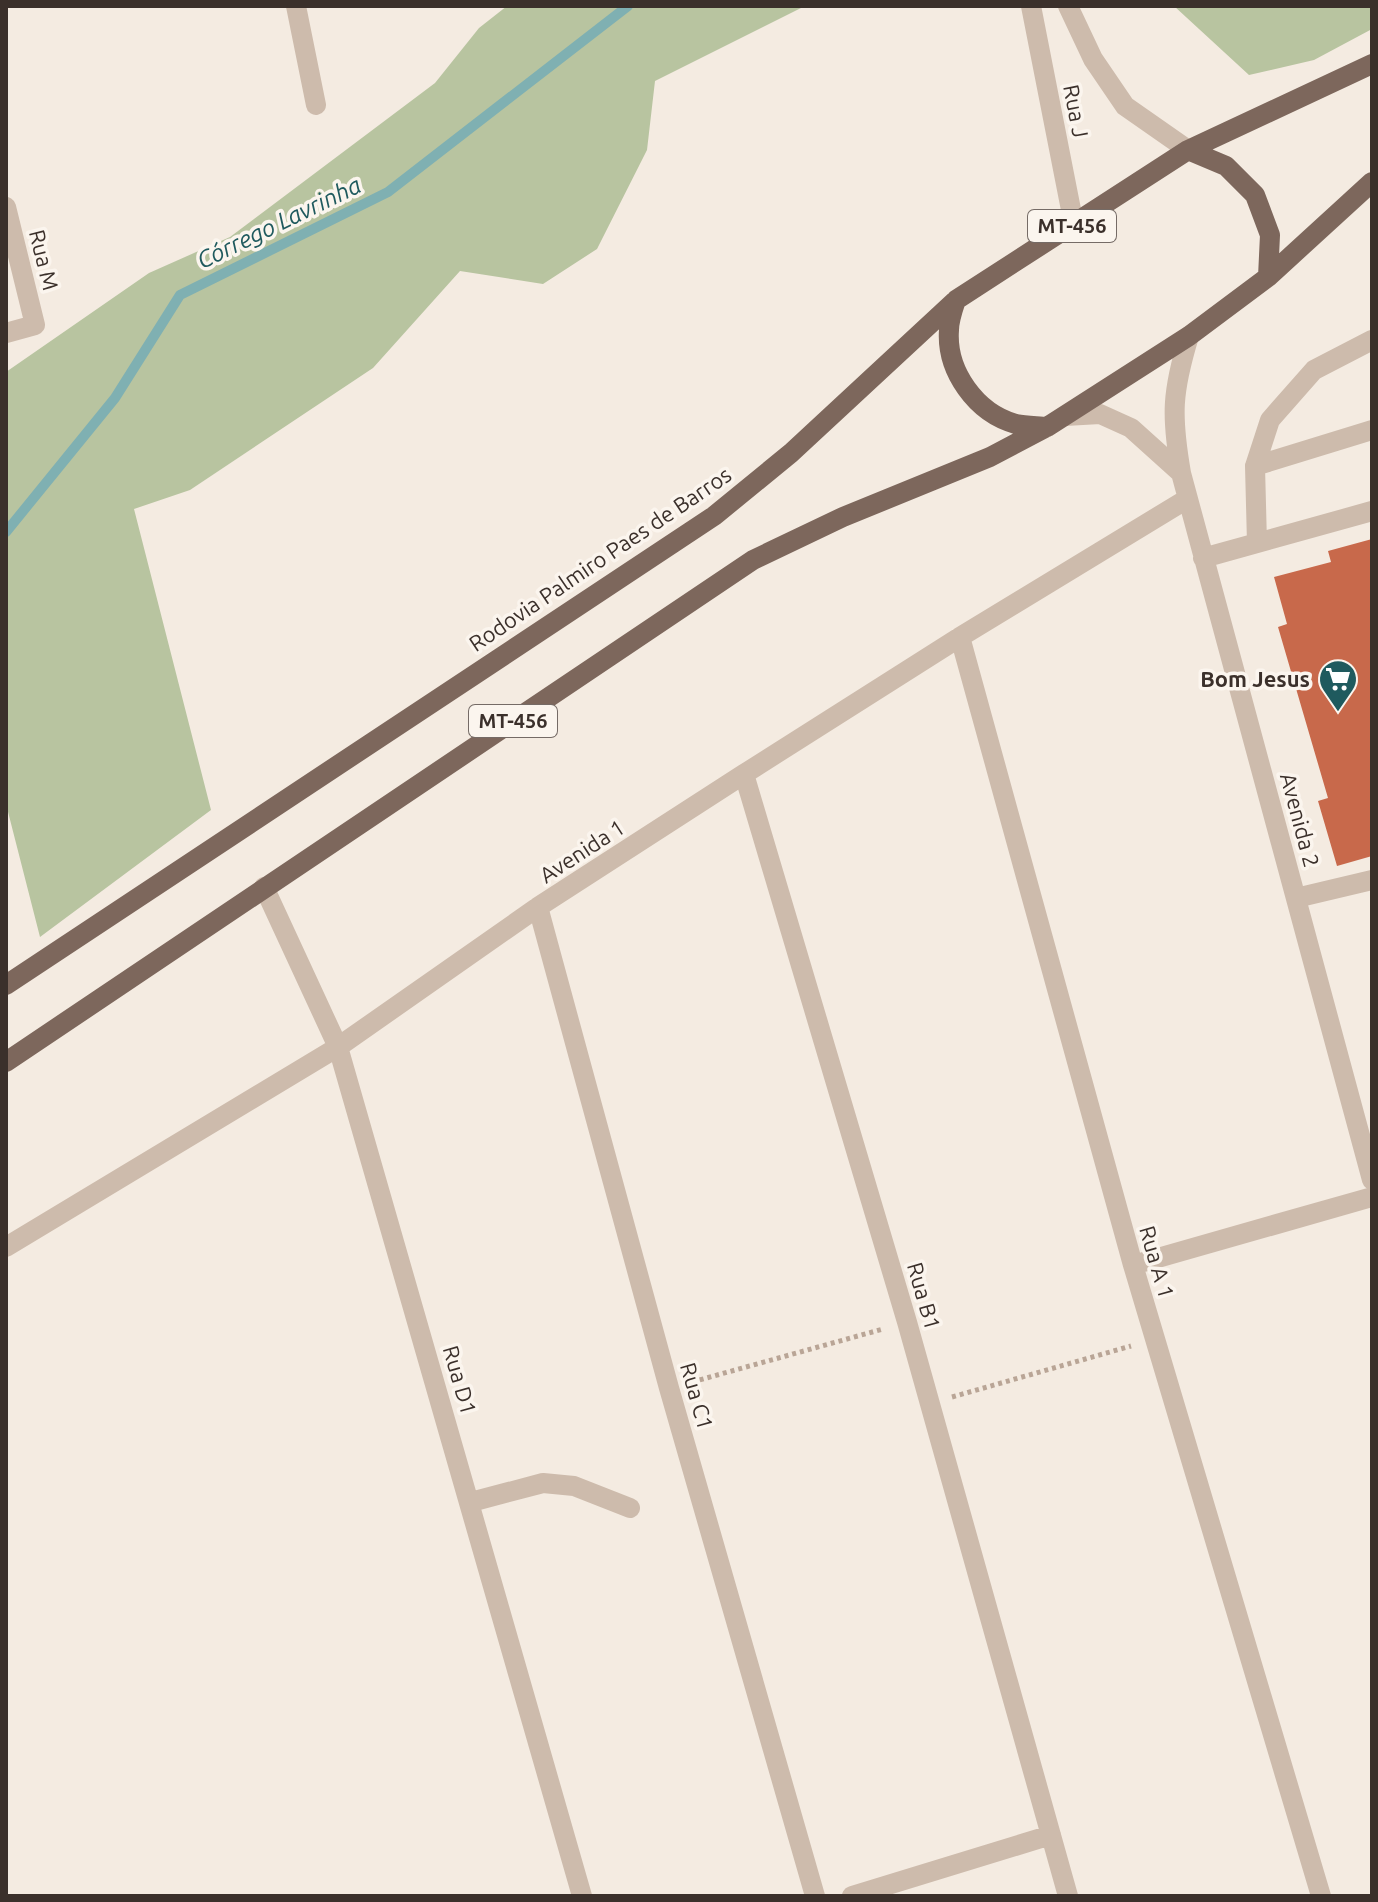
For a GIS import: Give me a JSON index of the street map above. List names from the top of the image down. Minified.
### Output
{"streets":{"main road":["MT-456","Rodovia Palmiro Paes de Barros"],"street":["Rua J","Rua M","Avenida 2","Avenida 1","Rua A 1","Rua B1","Rua D1","Rua C1"]},"crossings":[["Rua J","Rodovia Palmiro Paes de Barros"],["MT-456","Avenida 2"],["MT-456","Rua D1"],["Avenida 2","Avenida 1"],["Avenida 1","Rua A 1"],["Avenida 1","Rua B1"],["Avenida 1","Rua D1"],["Avenida 1","Rua C1"]],"water":["Córrego Lavrinha"],"places":{"supermarket":["Bom Jesus"]}}
